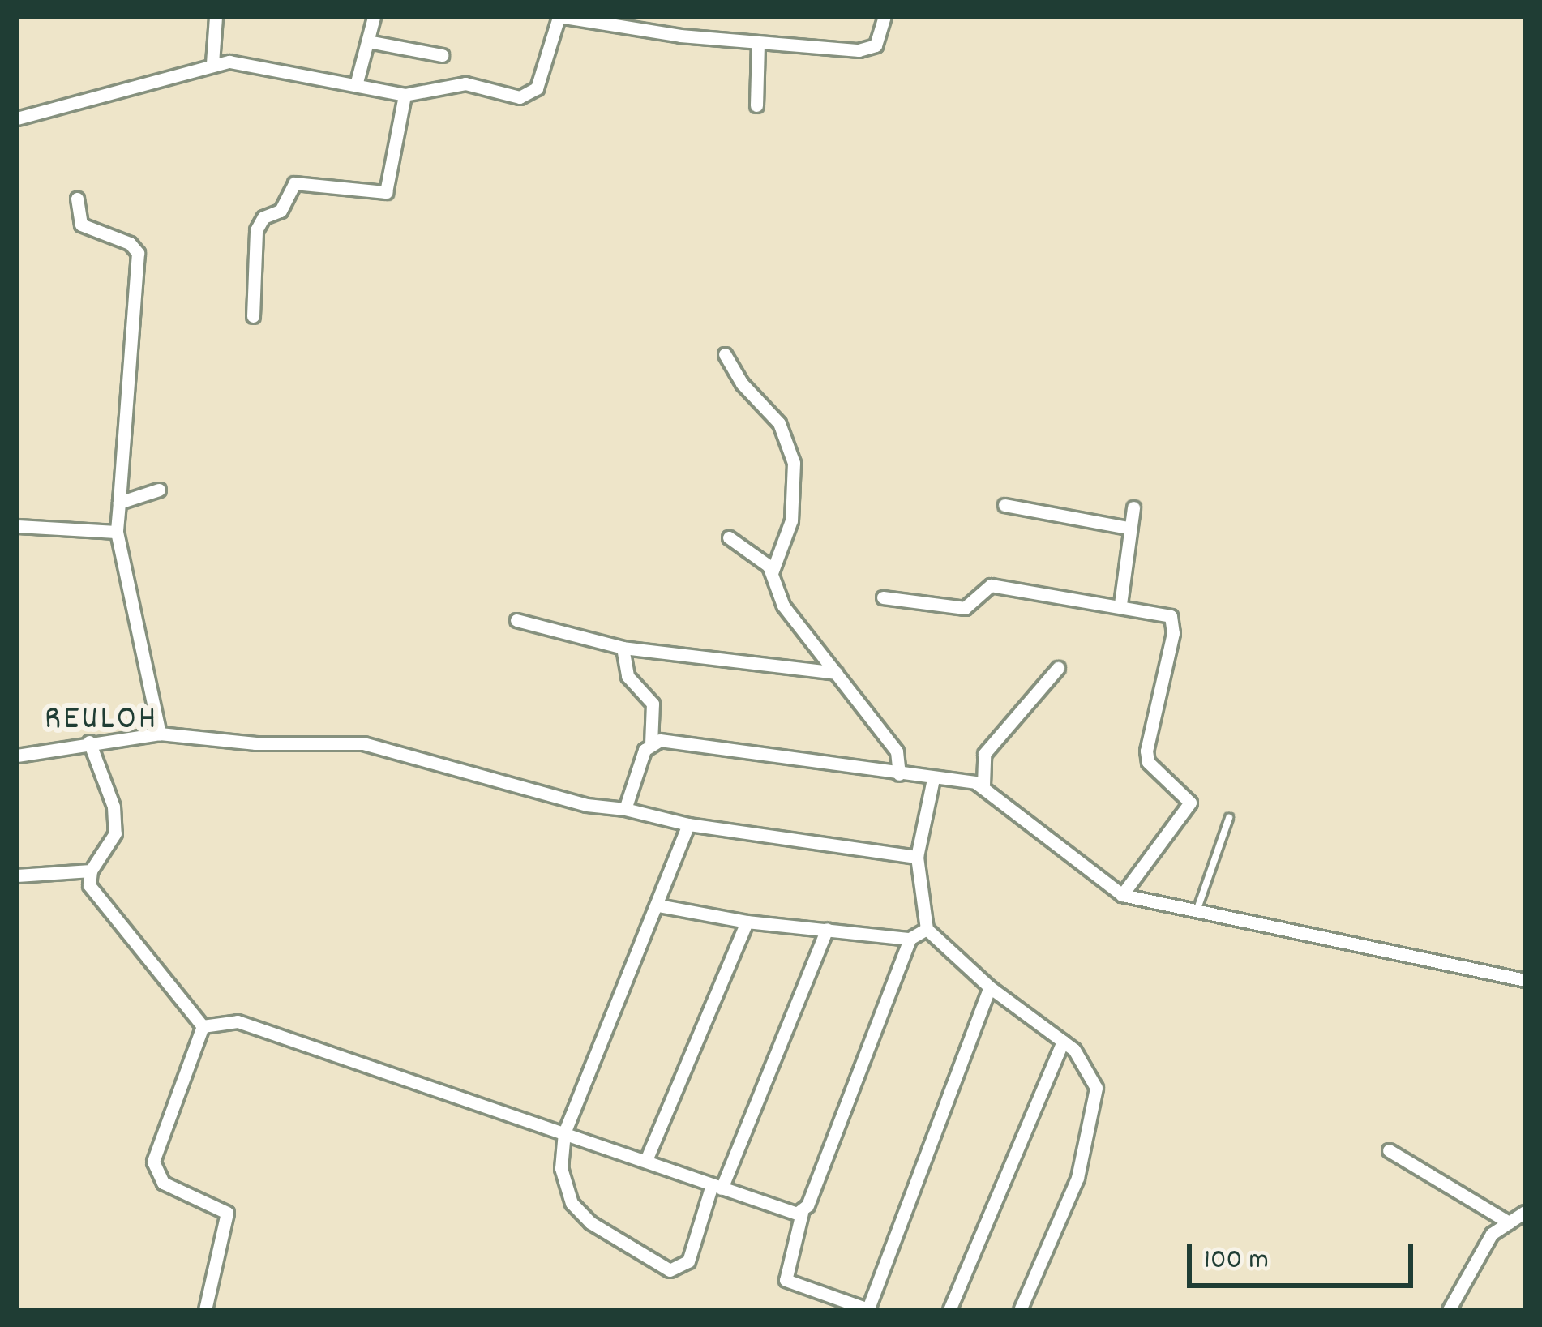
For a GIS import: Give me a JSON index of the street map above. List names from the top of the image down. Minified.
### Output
{"districts":["REULOH"],"scale_bar":"100 m"}
